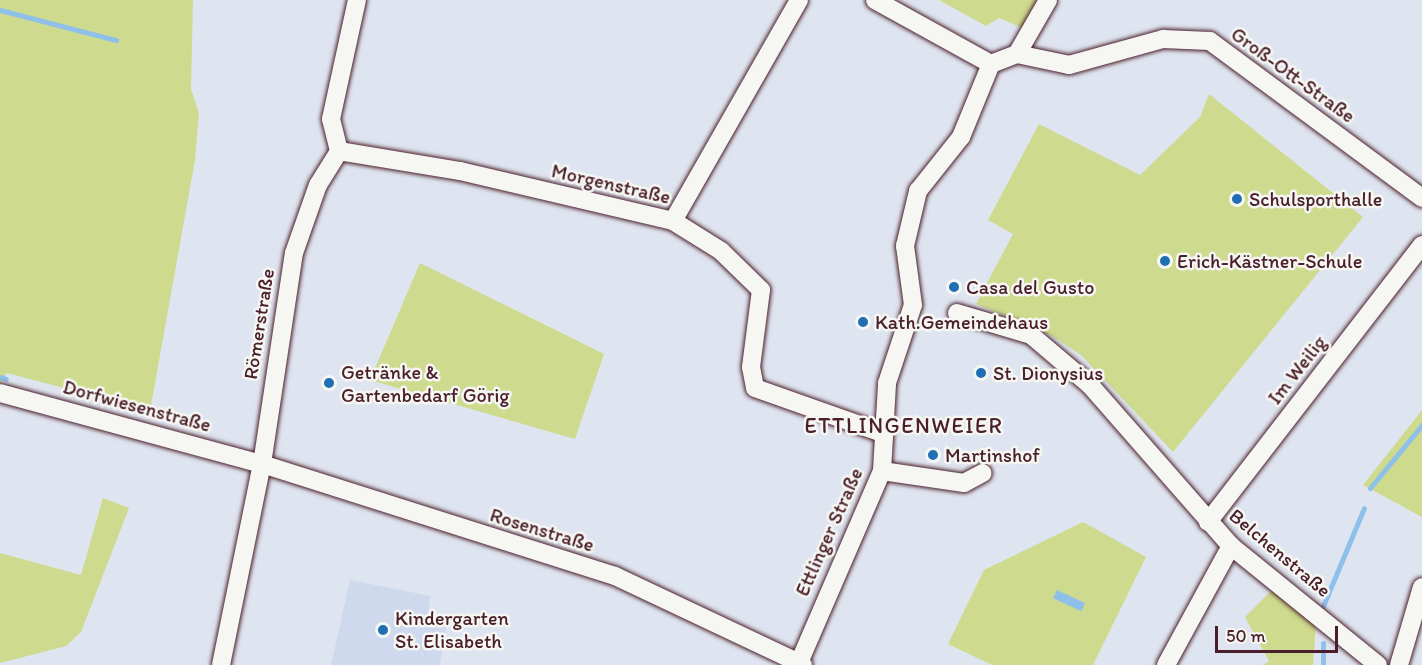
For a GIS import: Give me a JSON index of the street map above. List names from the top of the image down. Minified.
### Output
{"streets":{"street":["Groß-Ott-Straße","Morgenstraße","Römerstraße","Im Weilig","Dorfwiesenstraße","Rosenstraße","Ettlinger Straße","Belchenstraße"]},"crossings":[["Morgenstraße","Römerstraße"],["Morgenstraße","Ettlinger Straße"],["Römerstraße","Dorfwiesenstraße"],["Römerstraße","Rosenstraße"],["Im Weilig","Belchenstraße"],["Dorfwiesenstraße","Rosenstraße"],["Rosenstraße","Ettlinger Straße"]],"districts":["ETTLINGENWEIER"],"places":["Schulsporthalle","Erich-Kästner-Schule","Casa del Gusto","Kath.Gemeindehaus","St. Dionysius","Getränke & Gartenbedarf Görig","Martinshof","Kindergarten St. Elisabeth"],"scale_bar":"50 m"}
